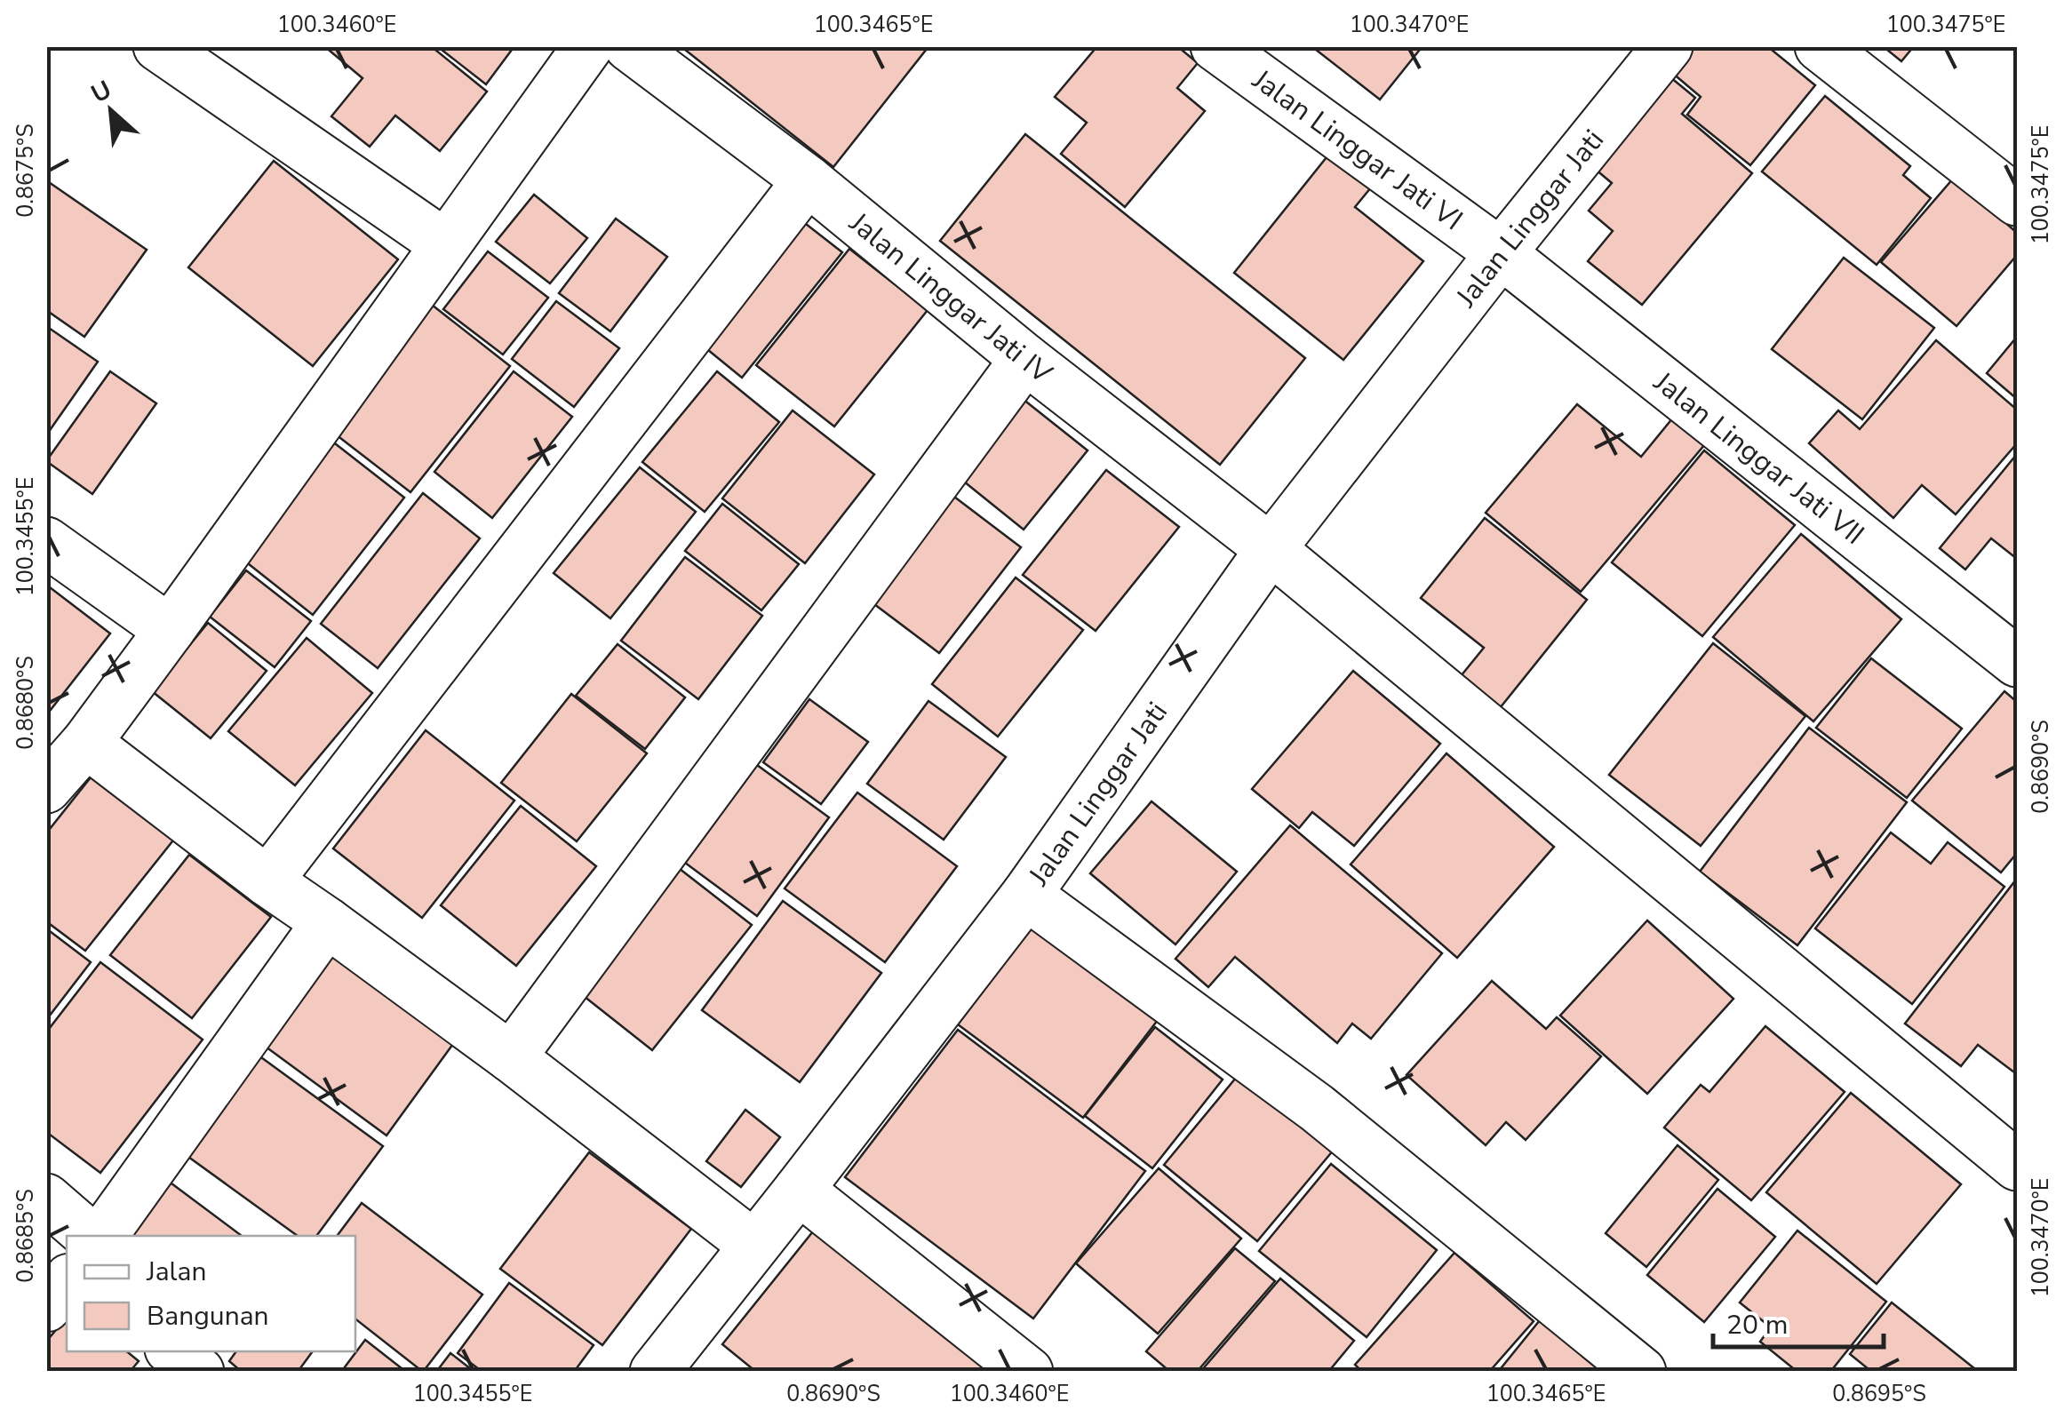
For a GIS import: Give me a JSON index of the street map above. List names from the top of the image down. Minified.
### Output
{"streets":{"street":["Jalan Linggar Jati VI","Jalan Linggar Jati","Jalan Linggar Jati IV","Jalan Linggar Jati VII"]},"crossings":[["Jalan Linggar Jati VI","Jalan Linggar Jati"],["Jalan Linggar Jati VI","Jalan Linggar Jati VII"],["Jalan Linggar Jati","Jalan Linggar Jati IV"],["Jalan Linggar Jati","Jalan Linggar Jati VII"]],"legend":["Jalan","Bangunan"],"scale_bar":"20 m","north":"top left","coordinates":["100.3460°E","100.3465°E","100.3470°E","100.3475°E","0.8675°S","100.3455°E","0.8680°S","0.8690°S","0.8685°S","0.8695°S"]}
